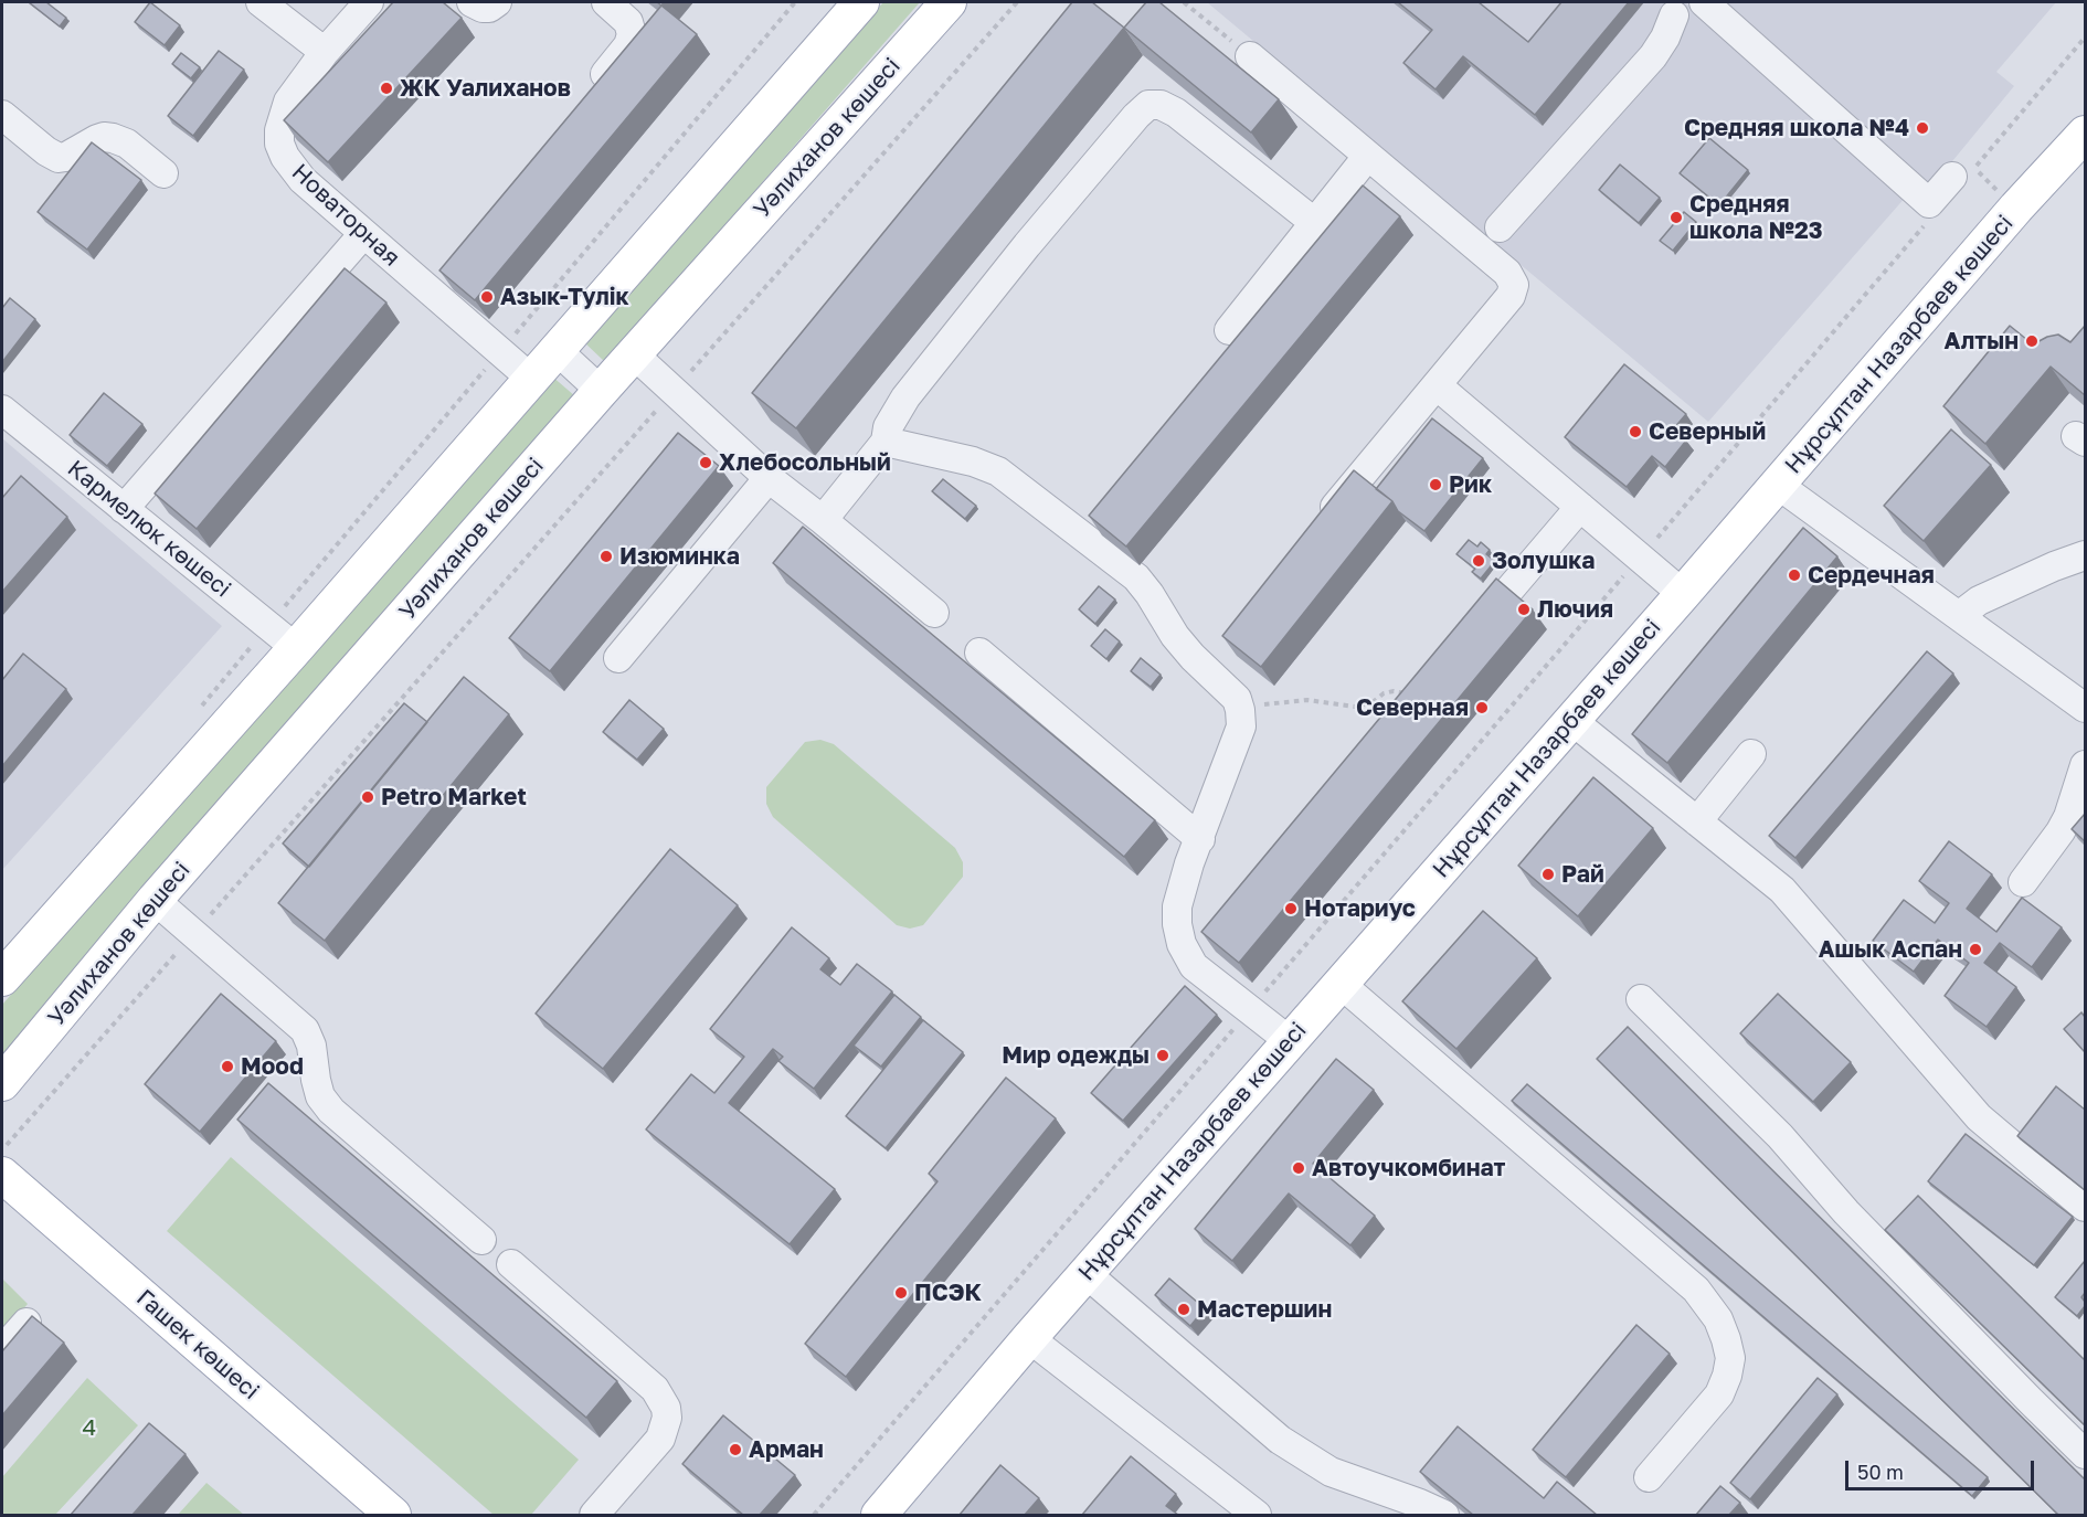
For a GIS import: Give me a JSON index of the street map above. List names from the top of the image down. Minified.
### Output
{"streets":{"main road":["Уәлиханов көшесі","Нұрсұлтан Назарбаев көшесі","Гашек көшесі"],"street":["Новаторная","Кармелюк көшесі"]},"parks":["4"],"places":["ЖК Уалиханов","Средняя школа №4","Средняя школа №23","Азык-Тулiк","Алтын","Северный","Хлебосольный","Рик","Изюминка","Золушка","Сердечная","Лючия","Северная","Petro Market","Рай","Нотариус","Ашык Аспан","Мир одежды","Mood","Автоучкомбинат","ПСЭК","Мастершин","Арман"],"scale_bar":"50 m"}
